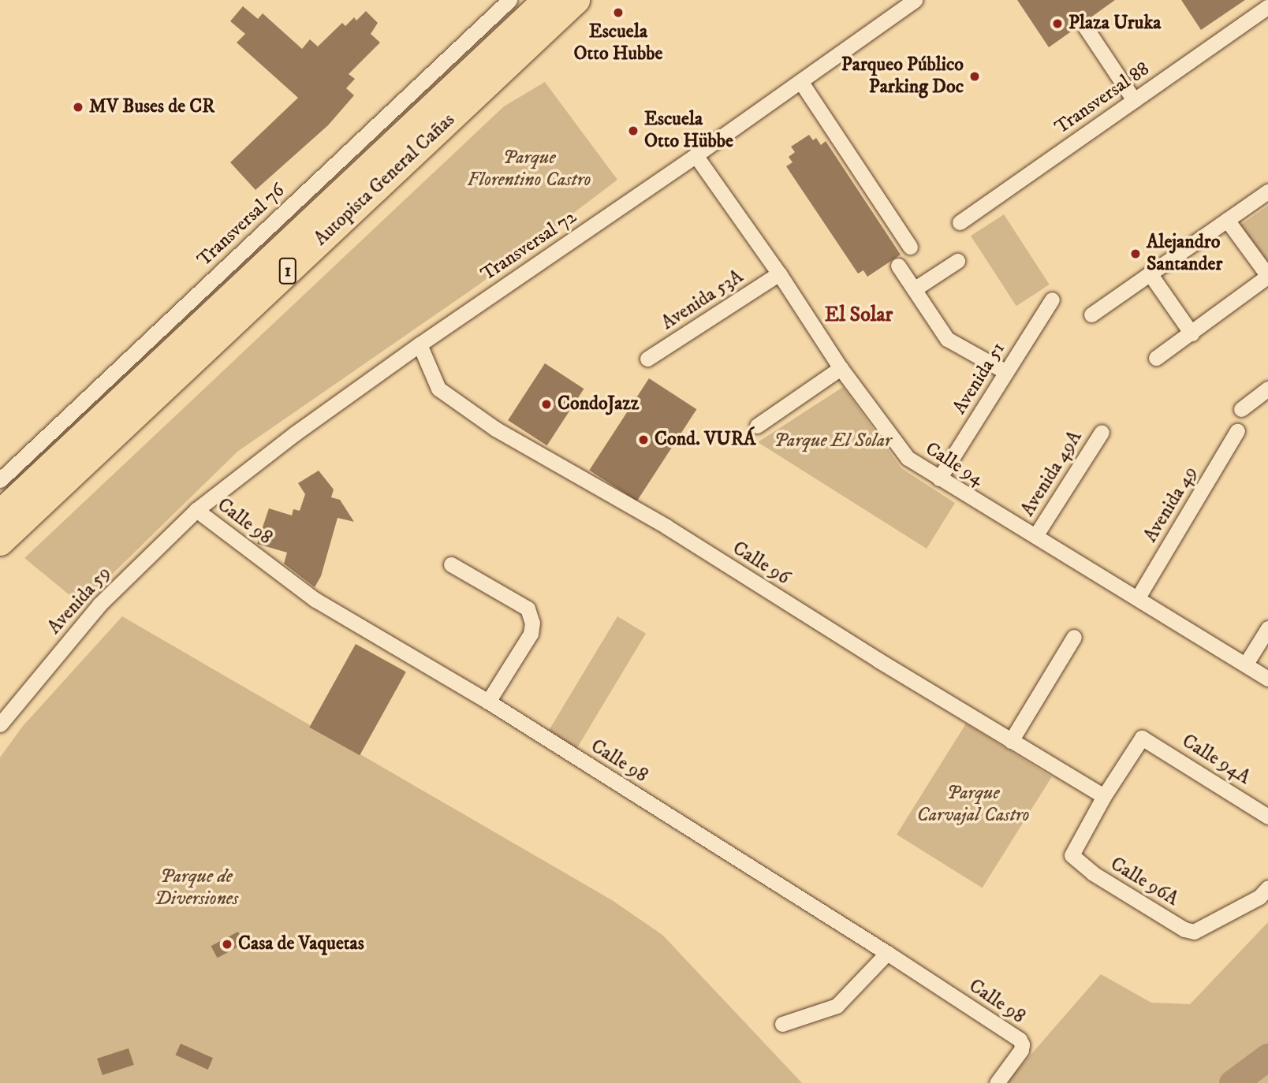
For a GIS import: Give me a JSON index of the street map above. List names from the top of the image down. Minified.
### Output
{"streets":{"highway":["Autopista General Cañas","1"],"street":["Transversal 88","Transversal 76","Transversal 72","Avenida 53A","Avenida 51","Calle 94","Avenida 49A","Avenida 49","Calle 98","Calle 96","Avenida 59","Calle 94A","Calle 96A"]},"crossings":[["Transversal 72","Calle 94"],["Transversal 72","Calle 98"],["Transversal 72","Calle 96"],["Transversal 72","Avenida 59"],["Avenida 53A","Calle 94"],["Avenida 51","Calle 94"],["Calle 94","Avenida 49A"],["Calle 94","Avenida 49"],["Calle 98","Avenida 59"],["Calle 96","Calle 94A"],["Calle 96","Calle 96A"],["Calle 94A","Calle 96A"]],"districts":["El Solar"],"parks":["Parque Florentino Castro","Parque El Solar","Parque Carvajal Castro","Parque de Diversiones"],"places":["Escuela Otto Hubbe","Plaza Uruka","Parqueo Público Parking Doc","MV Buses de CR","Escuela Otto Hübbe","Alejandro Santander","CondoJazz","Cond. VURÁ","Casa de Vaquetas"]}
